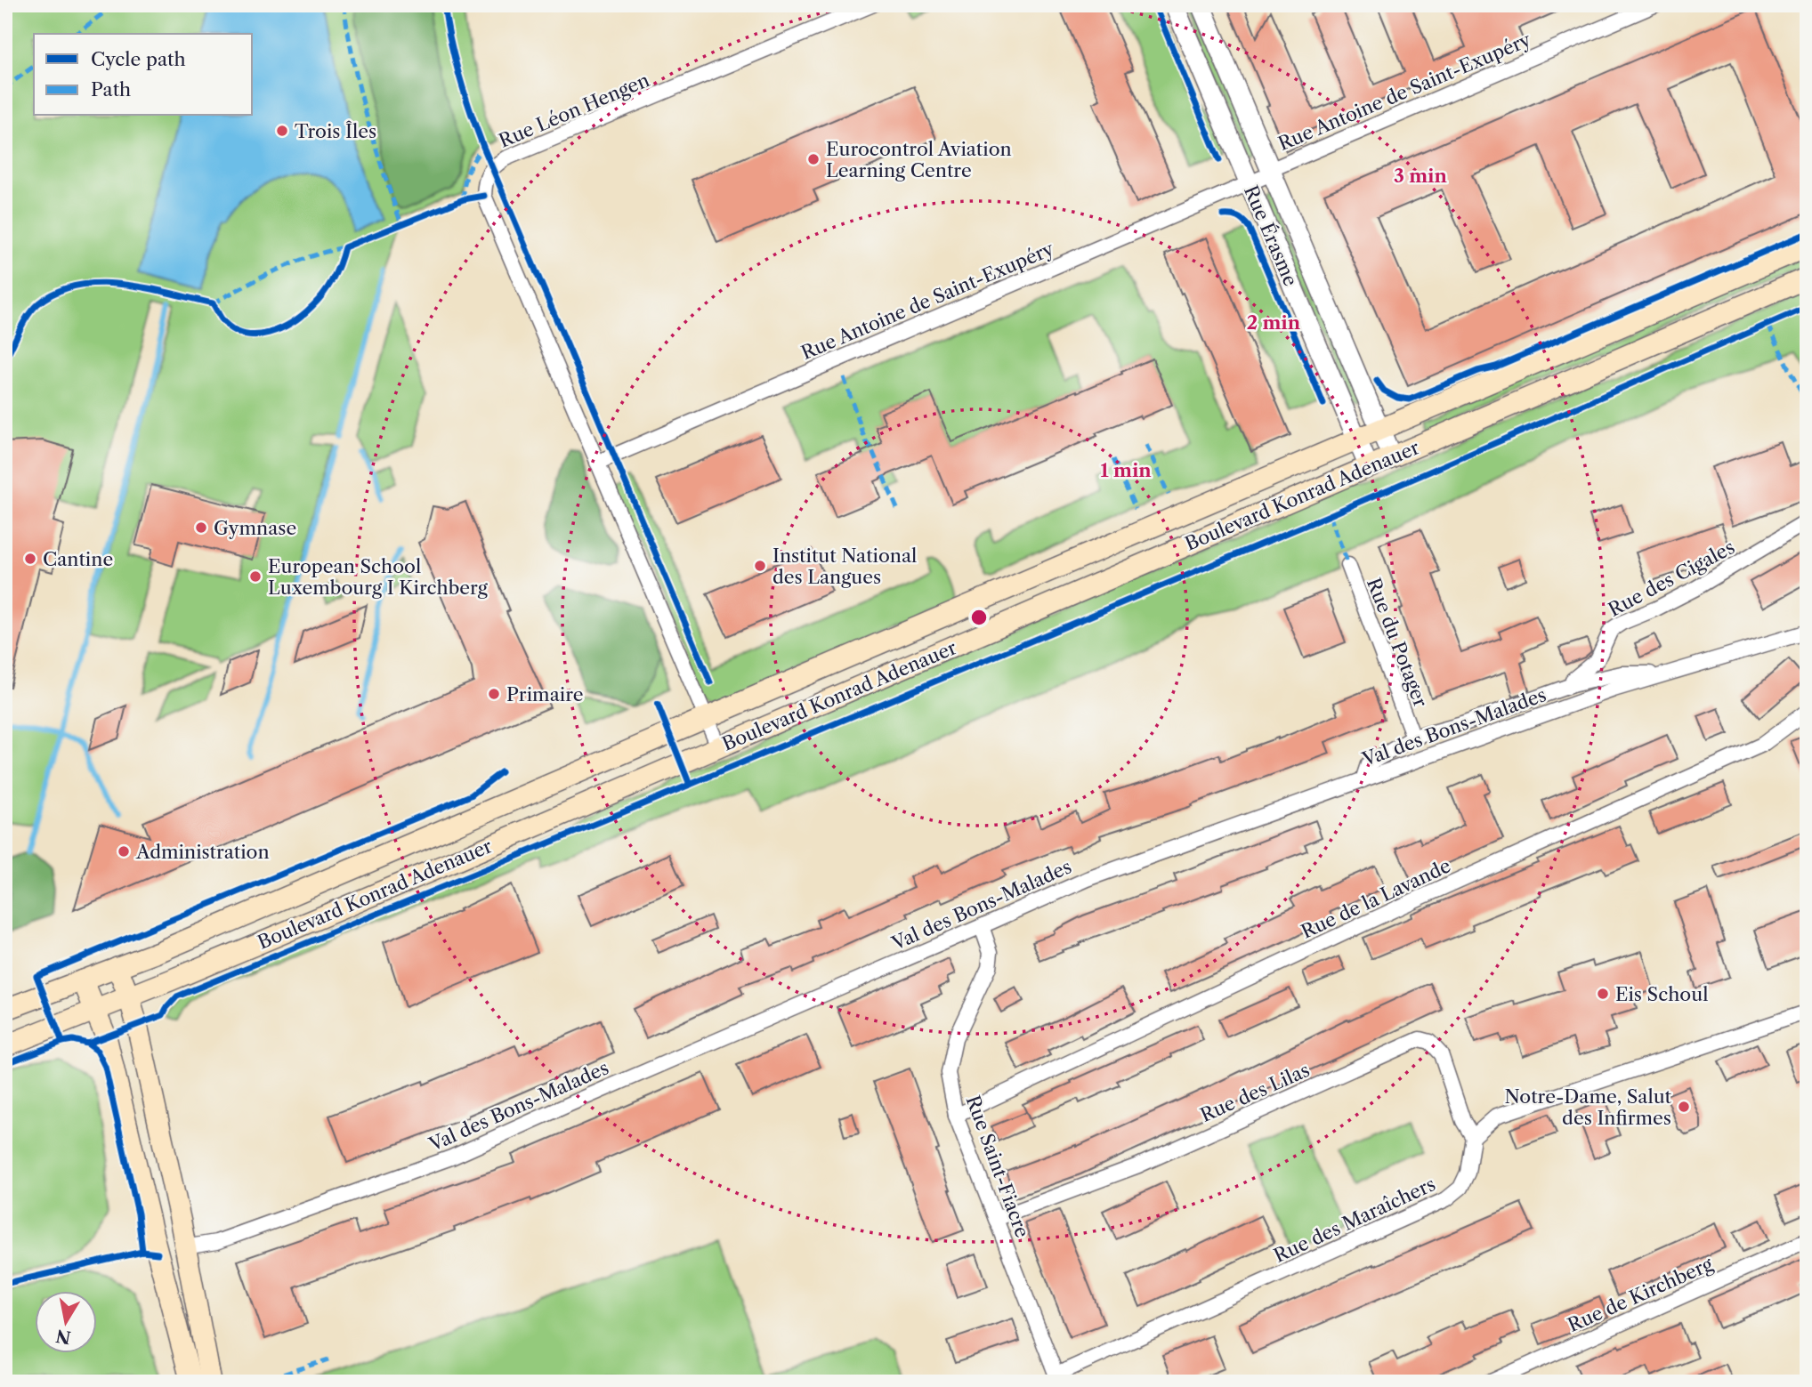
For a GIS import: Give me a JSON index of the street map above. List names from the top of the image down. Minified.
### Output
{"streets":{"main road":["Boulevard Konrad Adenauer"],"street":["Rue Antoine de Saint-Exupéry","Rue Léon Hengen","Rue Érasme","Rue des Cigales","Rue du Potager","Val des Bons-Malades","Rue de la Lavande","Rue des Lilas","Rue Saint-Fiacre","Rue des Maraîchers","Rue de Kirchberg"]},"crossings":[["Rue Antoine de Saint-Exupéry","Rue Léon Hengen"],["Rue Antoine de Saint-Exupéry","Rue Érasme"],["Rue Léon Hengen","Boulevard Konrad Adenauer"],["Rue Érasme","Boulevard Konrad Adenauer"],["Rue des Cigales","Rue du Potager"],["Rue des Cigales","Val des Bons-Malades"],["Val des Bons-Malades","Rue Saint-Fiacre"],["Rue de la Lavande","Rue Saint-Fiacre"],["Rue des Lilas","Rue Saint-Fiacre"],["Rue des Lilas","Rue des Maraîchers"],["Rue Saint-Fiacre","Rue des Maraîchers"]],"places":["Trois Îles","Eurocontrol Aviation Learning Centre","Gymnase","Cantine","Institut National des Langues","European School Luxembourg I Kirchberg","Primaire","Administration","Eis Schoul","Notre-Dame, Salut des Infirmes"],"legend":["Cycle path","Path"],"north":"bottom","rings":["3 min","2 min","1 min"]}
